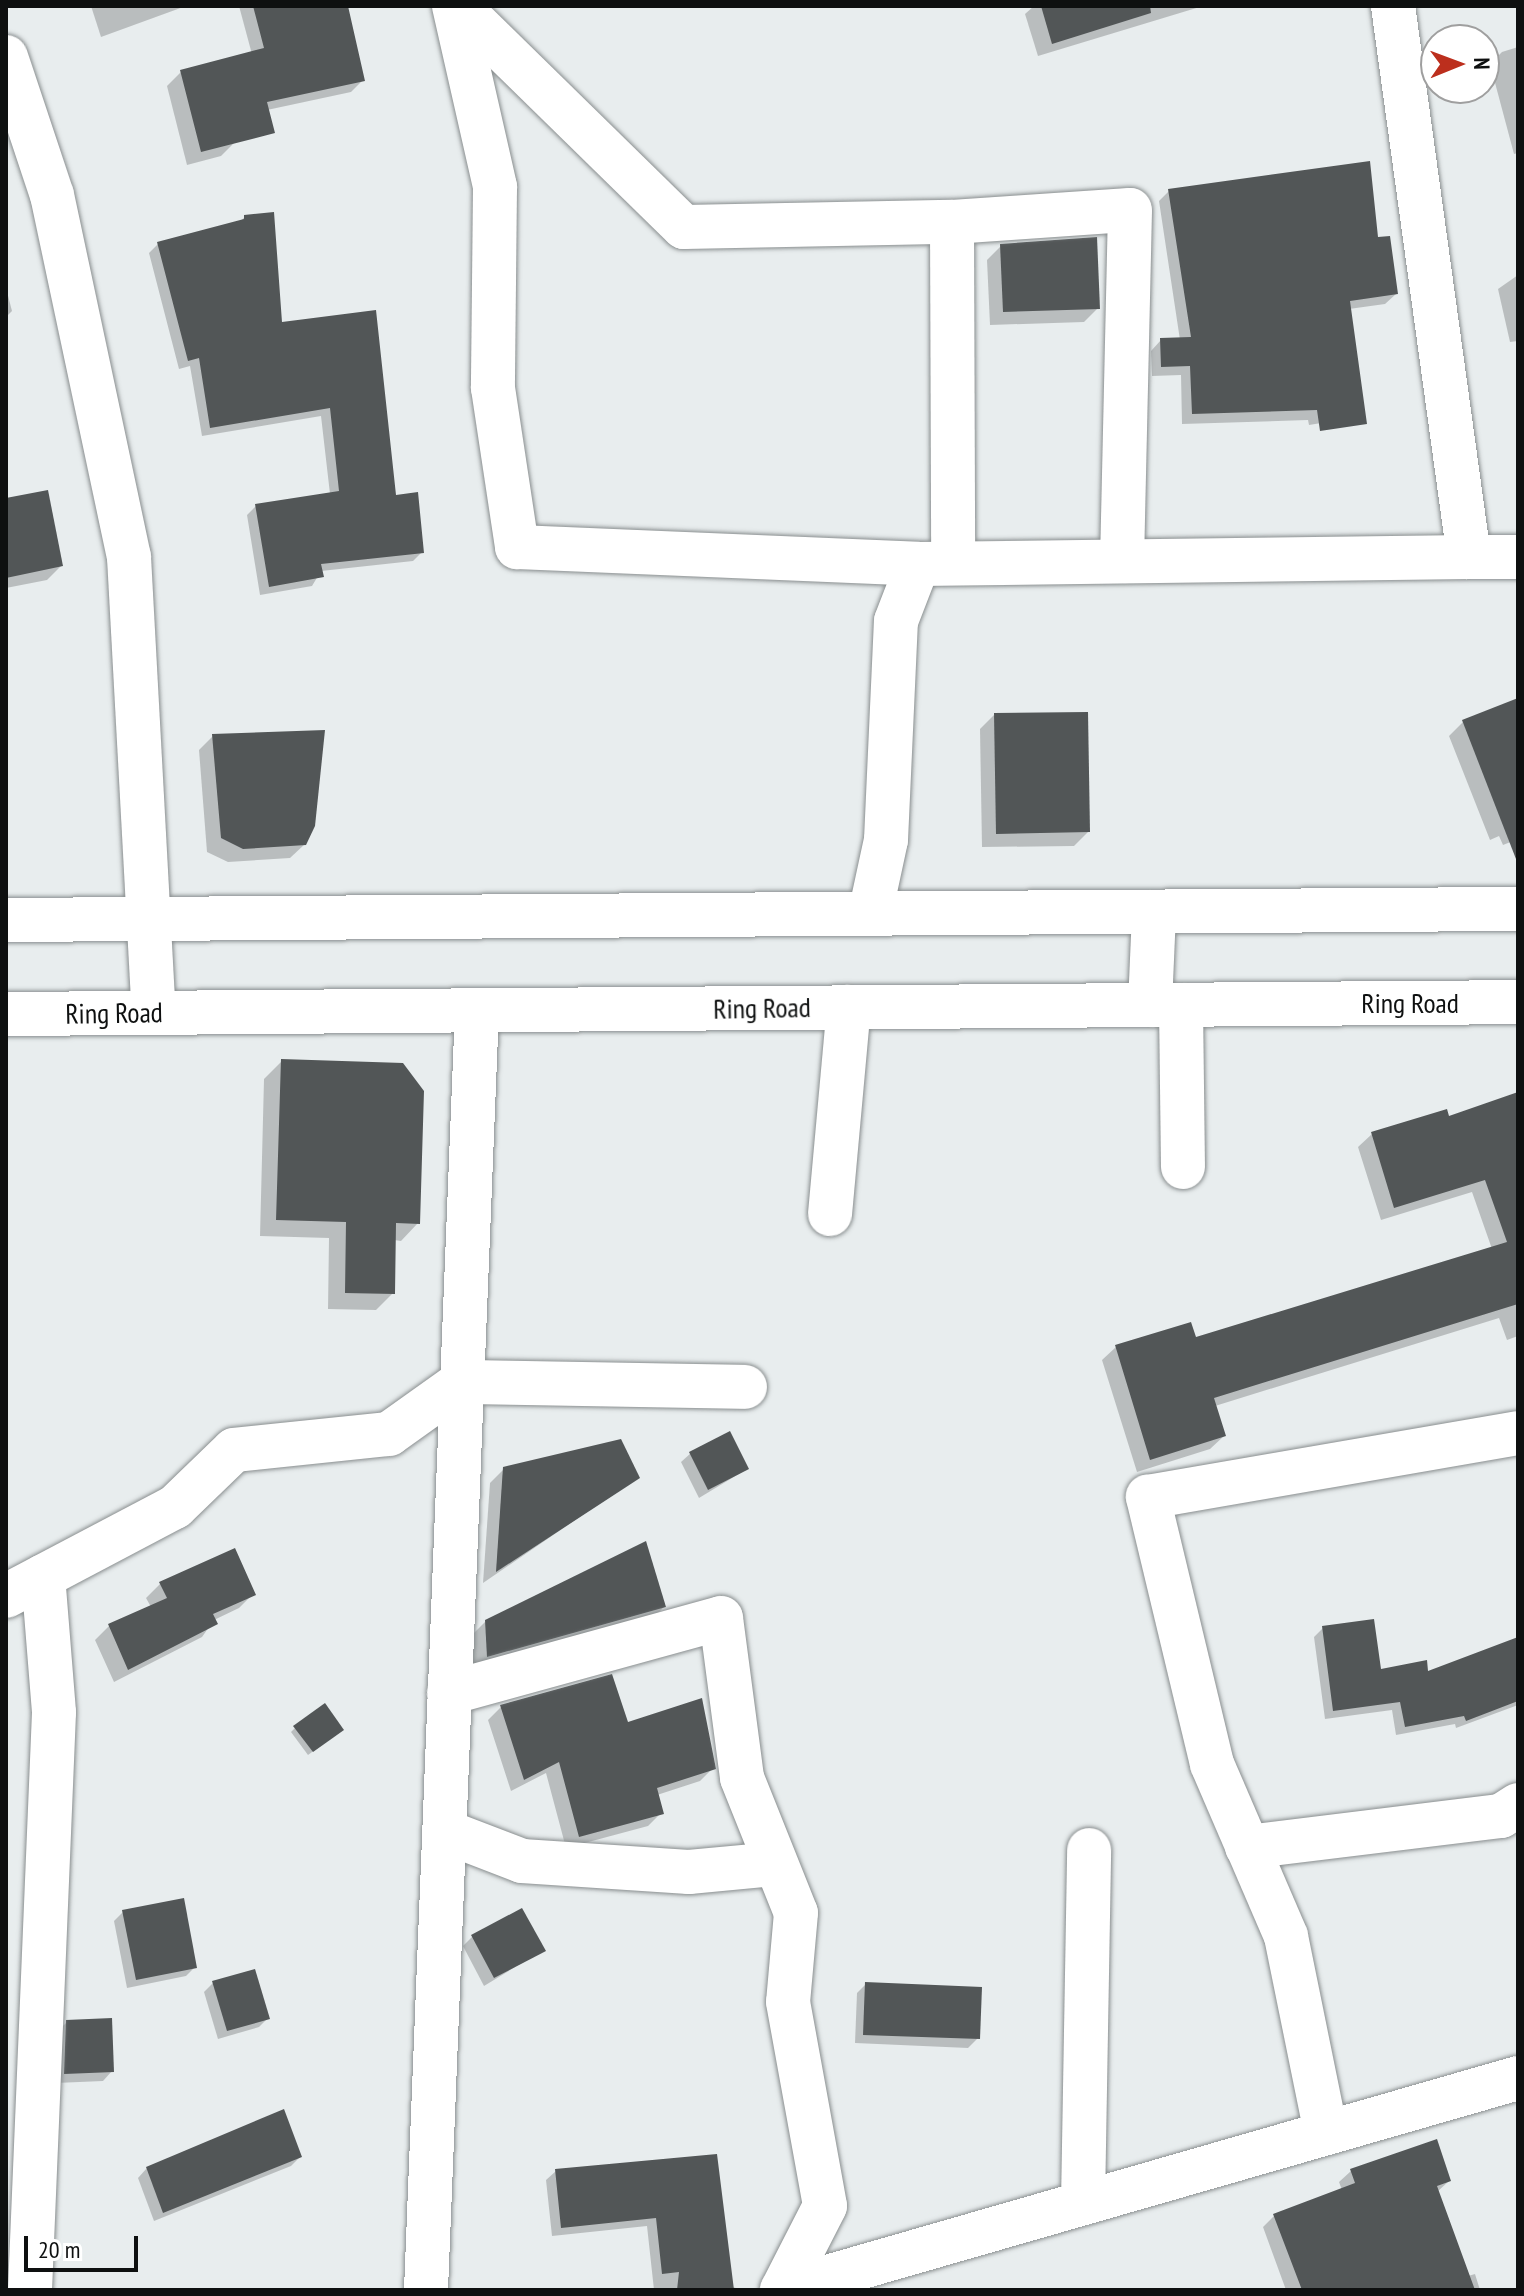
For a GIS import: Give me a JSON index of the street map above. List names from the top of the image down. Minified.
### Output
{"streets":{"street":["Ring Road"]},"scale_bar":"20 m","north":"right"}
